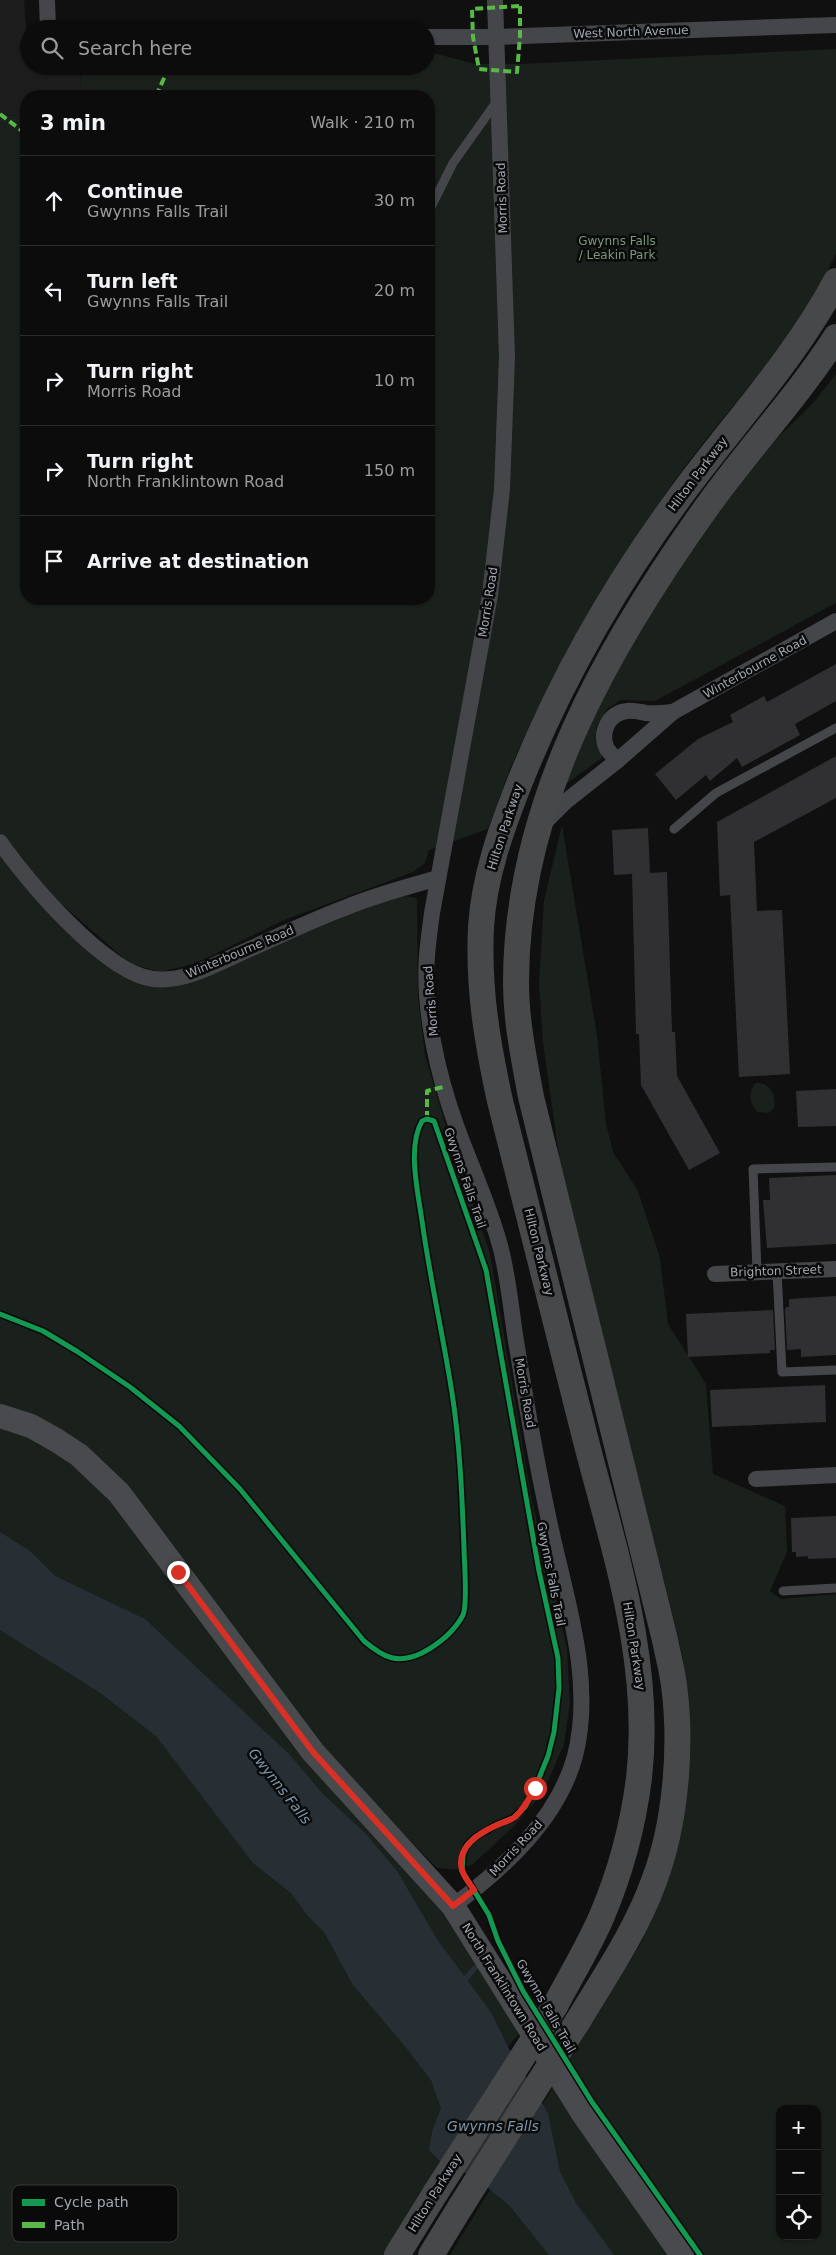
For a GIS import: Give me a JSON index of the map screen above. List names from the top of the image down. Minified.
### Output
{"streets":{"main road":["Hilton Parkway"],"street":["West North Avenue","Morris Road","Winterbourne Road","Brighton Street","North Franklintown Road"],"cycle path":["Gwynns Falls Trail"]},"crossings":[["West North Avenue","Morris Road"],["Morris Road","Winterbourne Road"],["Morris Road","North Franklintown Road"]],"water":["Gwynns Falls"],"parks":["Gwynns Falls / Leakin Park"],"legend":["Cycle path","Path"],"page":{"search":"Search here","heading":["3 min","Walk · 210 m"],"list":[["Continue","Gwynns Falls Trail","30 m"],["Turn left","Gwynns Falls Trail","20 m"],["Turn right","Morris Road","10 m"],["Turn right","North Franklintown Road","150 m"],"Arrive at destination"],"map_buttons":["+","−"]}}
